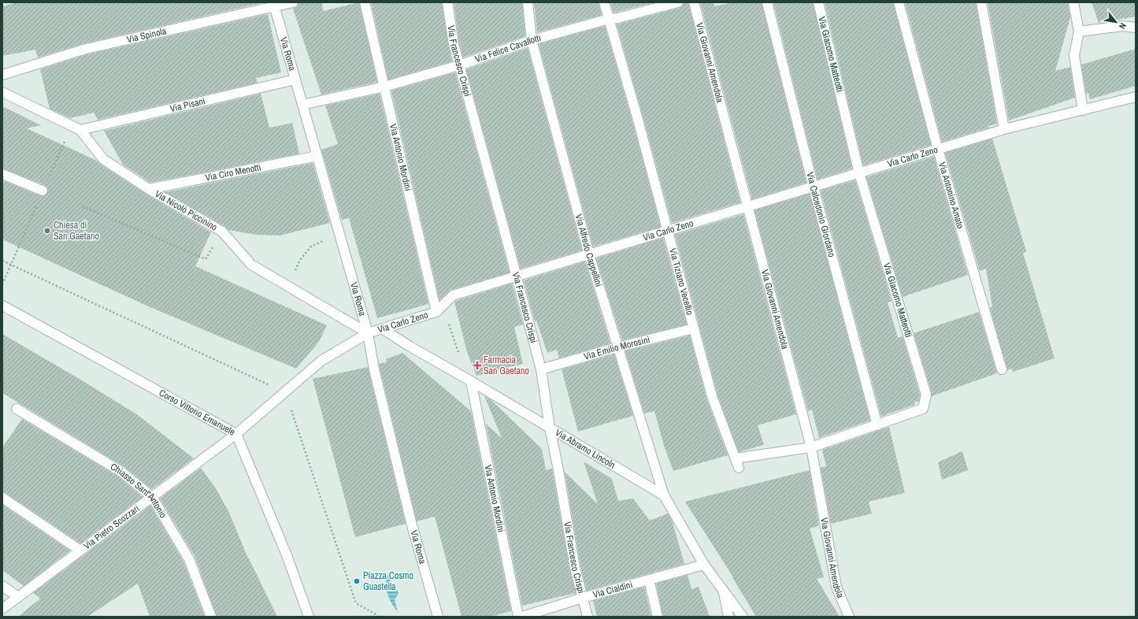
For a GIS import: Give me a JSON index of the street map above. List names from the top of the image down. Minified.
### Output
{"streets":{"street":["Via Spinola","Via Felice Cavallotti","Via Roma","Via Giacomo Matteotti","Via Francesco Crispi","Via Giovanni Amendola","Via Pisani","Via Antonio Mordini","Via Carlo Zeno","Via Ciro Menotti","Via Antonino Amato","Via Nicolò Piccinino","Via Calcedonio Giordano","Via Alfredo Cappellini","Via Tiziano Vecellio","Via Emilio Morosini","Corso Vittorio Emanuele","Via Abramo Lincoln","Chiasso Sant'Antonio","Via Pietro Scozzari","Via Cialdini"]},"crossings":[["Via Spinola","Via Roma"],["Via Felice Cavallotti","Via Roma"],["Via Felice Cavallotti","Via Francesco Crispi"],["Via Felice Cavallotti","Via Antonio Mordini"],["Via Felice Cavallotti","Via Alfredo Cappellini"],["Via Felice Cavallotti","Via Tiziano Vecellio"],["Via Roma","Via Pisani"],["Via Roma","Via Carlo Zeno"],["Via Roma","Via Ciro Menotti"],["Via Roma","Via Nicolò Piccinino"],["Via Giacomo Matteotti","Via Giovanni Amendola"],["Via Giacomo Matteotti","Via Carlo Zeno"],["Via Giacomo Matteotti","Via Calcedonio Giordano"],["Via Giacomo Matteotti","Via Tiziano Vecellio"],["Via Francesco Crispi","Via Carlo Zeno"],["Via Francesco Crispi","Via Emilio Morosini"],["Via Francesco Crispi","Via Abramo Lincoln"],["Via Francesco Crispi","Via Cialdini"],["Via Giovanni Amendola","Via Carlo Zeno"],["Via Pisani","Via Nicolò Piccinino"],["Via Antonio Mordini","Via Carlo Zeno"],["Via Antonio Mordini","Via Abramo Lincoln"],["Via Carlo Zeno","Via Antonino Amato"],["Via Carlo Zeno","Via Nicolò Piccinino"],["Via Carlo Zeno","Via Calcedonio Giordano"],["Via Carlo Zeno","Via Alfredo Cappellini"],["Via Carlo Zeno","Via Tiziano Vecellio"],["Via Carlo Zeno","Corso Vittorio Emanuele"],["Via Carlo Zeno","Via Abramo Lincoln"],["Via Carlo Zeno","Via Pietro Scozzari"],["Via Ciro Menotti","Via Nicolò Piccinino"],["Via Alfredo Cappellini","Via Emilio Morosini"],["Via Alfredo Cappellini","Via Abramo Lincoln"],["Via Tiziano Vecellio","Via Emilio Morosini"],["Corso Vittorio Emanuele","Via Pietro Scozzari"],["Via Abramo Lincoln","Via Cialdini"],["Chiasso Sant'Antonio","Via Pietro Scozzari"]],"places":{"other":["Chiesa di San Gaetano","Piazza Cosmo Guastella"],"health":["Farmacia San Gaetano"]},"north":"bottom right"}
